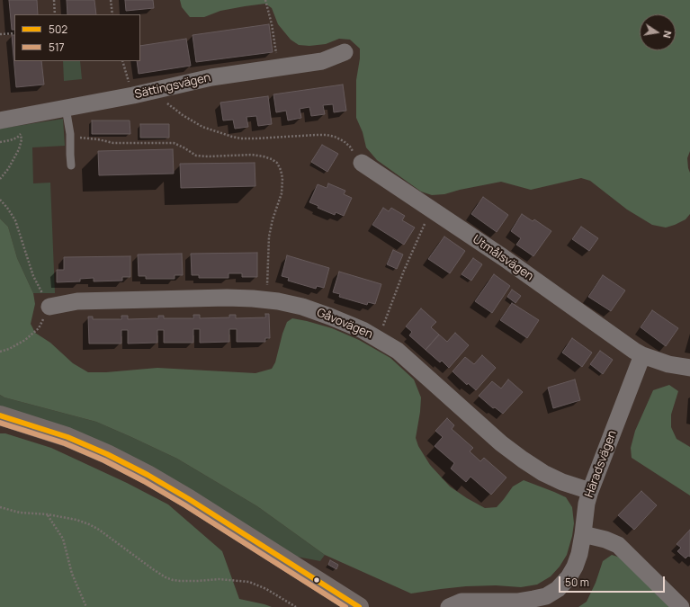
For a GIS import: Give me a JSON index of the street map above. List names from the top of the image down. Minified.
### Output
{"streets":{"street":["Sättingsvägen","Utmålsvägen","Gåvovägen","Häradsvägen"]},"crossings":[["Utmålsvägen","Häradsvägen"],["Gåvovägen","Häradsvägen"]],"lines":["transit line 502","transit line 517"],"legend":["502","517"],"scale_bar":"50 m","north":"right"}
